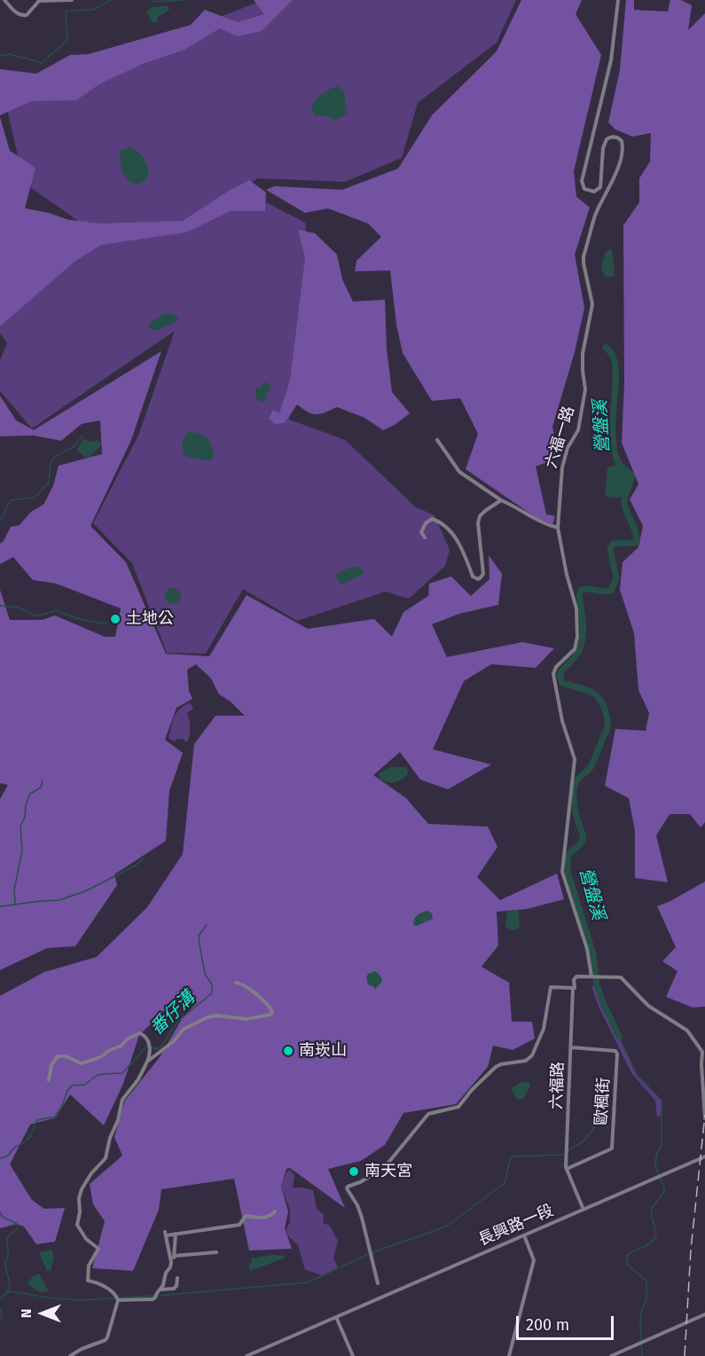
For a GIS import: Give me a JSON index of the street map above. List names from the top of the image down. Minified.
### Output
{"streets":{"street":["六福一路","六福路","歐楓街","長興路一段"]},"crossings":[["六福路","歐楓街"],["六福路","長興路一段"]],"water":["營盤溪","番仔溝"],"places":["土地公","南崁山","南天宮"],"scale_bar":"200 m","north":"left"}
